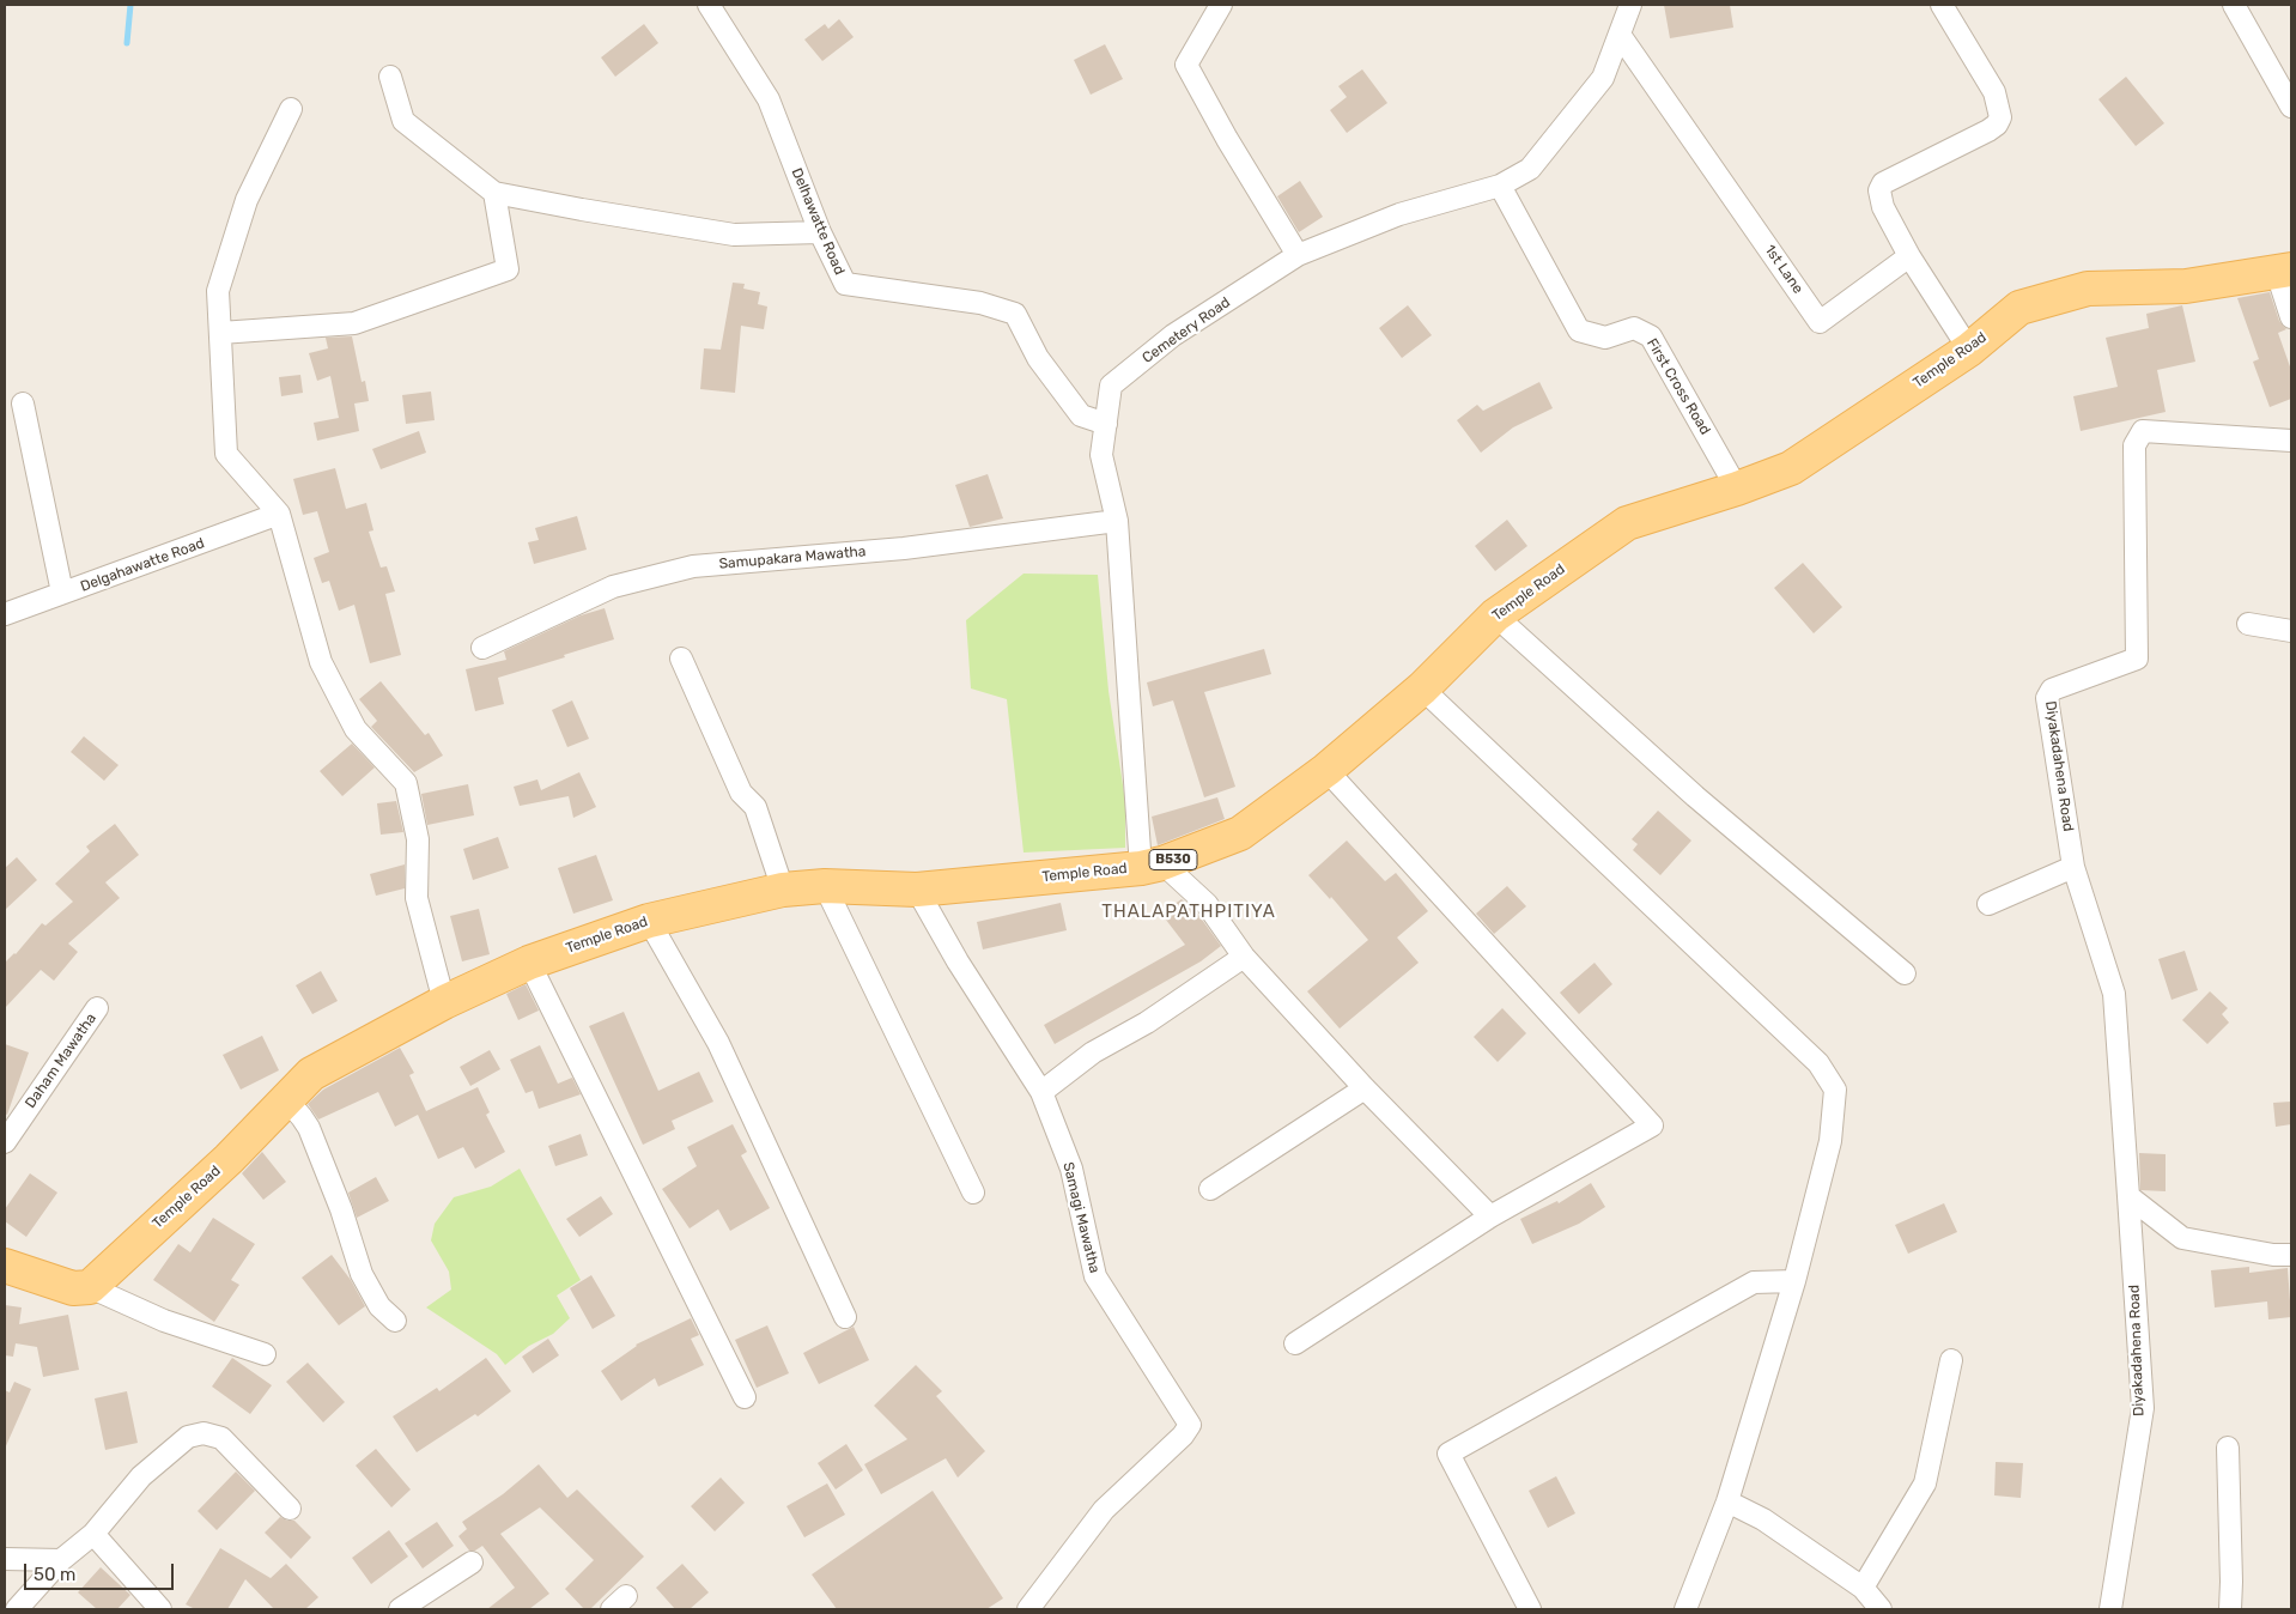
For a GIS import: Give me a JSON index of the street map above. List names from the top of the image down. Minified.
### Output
{"streets":{"main road":["Temple Road","B530"],"street":["Delhawatte Road","1st Lane","Cemetery Road","First Cross Road","Samupakara Mawatha","Delgahawatte Road","Diyakadahena Road","Daham Mawatha","Samagi Mawatha"]},"crossings":[["Delhawatte Road","Cemetery Road"],["1st Lane","Cemetery Road"],["Cemetery Road","Temple Road"],["Cemetery Road","First Cross Road"],["Cemetery Road","Samupakara Mawatha"],["Temple Road","First Cross Road"]],"districts":["THALAPATHPITIYA"],"scale_bar":"50 m"}
